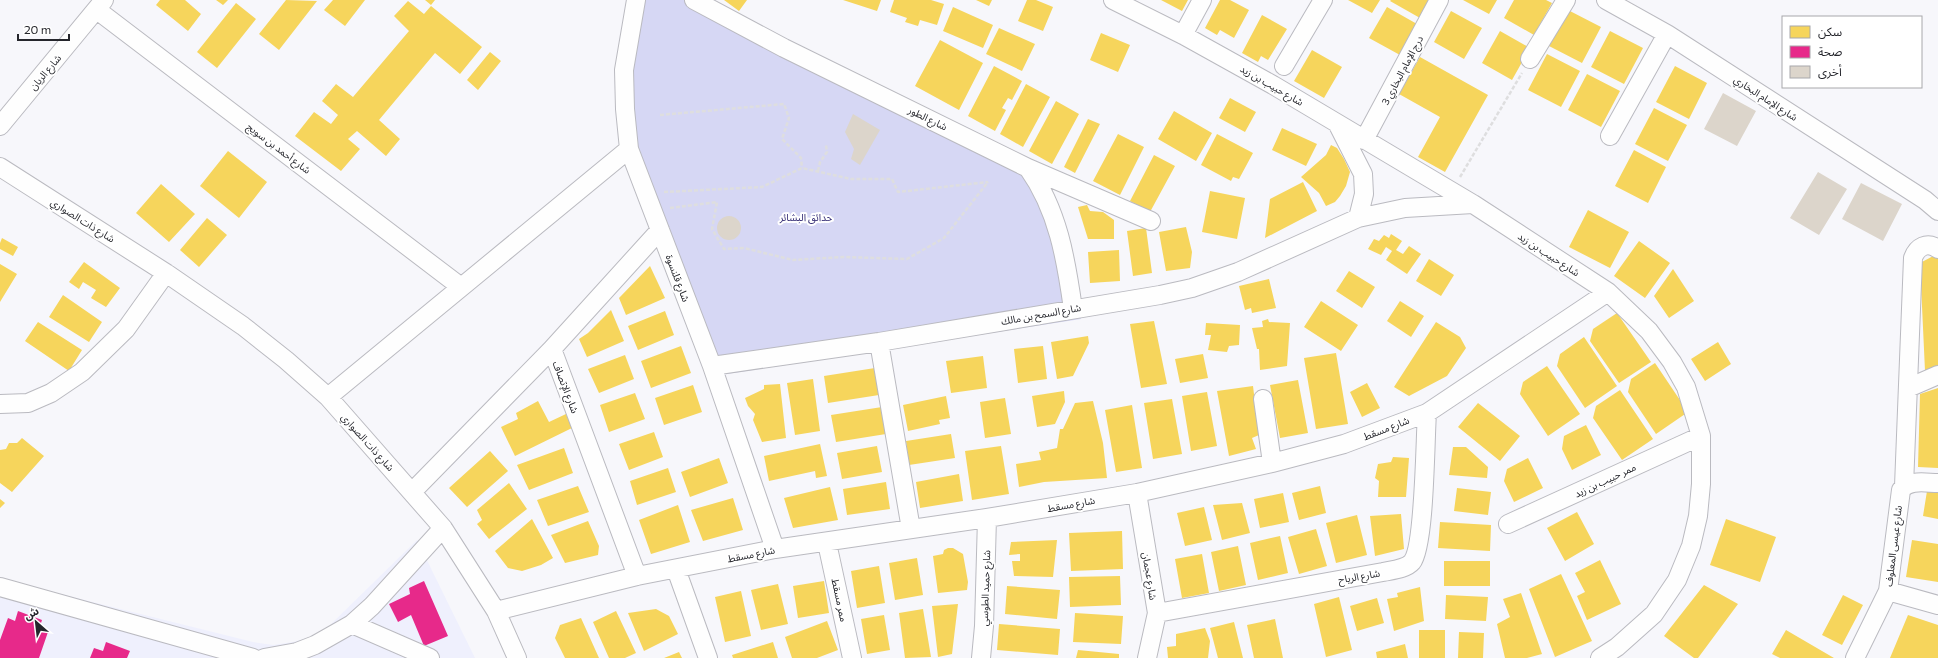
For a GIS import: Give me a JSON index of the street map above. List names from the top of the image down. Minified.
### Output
{"streets":{"street":["درج الإمام البخاري 3","شارع الريان","شارع حبيب بن زيد","شارع الإمام البخاري","شارع الطور","شارع أحمد بن سويج","شارع ذات الصواري","شارع قلنسوة","شارع السمح بن مالك","شارع الإتصاف","شارع مسقط","ممر حبيب بن زيد","شارع عيسى المعلوف","شارع عجمان","شارع الرياح","شارع حميد الطوسي","ممر مسقط"]},"crossings":[["درج الإمام البخاري 3","شارع حبيب بن زيد"],["شارع الريان","شارع أحمد بن سويج"],["شارع حبيب بن زيد","شارع السمح بن مالك"],["شارع حبيب بن زيد","شارع مسقط"],["شارع حبيب بن زيد","ممر حبيب بن زيد"],["شارع الطور","شارع السمح بن مالك"],["شارع ذات الصواري","شارع مسقط"],["شارع قلنسوة","شارع السمح بن مالك"],["شارع قلنسوة","شارع الإتصاف"],["شارع قلنسوة","شارع مسقط"],["شارع الإتصاف","شارع مسقط"],["شارع مسقط","شارع عجمان"],["شارع مسقط","شارع الرياح"],["شارع مسقط","شارع حميد الطوسي"],["شارع مسقط","ممر مسقط"],["شارع عجمان","شارع الرياح"]],"parks":["حدائق البشائر"],"legend":["سكن","صحة","أخرى"],"scale_bar":"20 m","north":"top left"}
